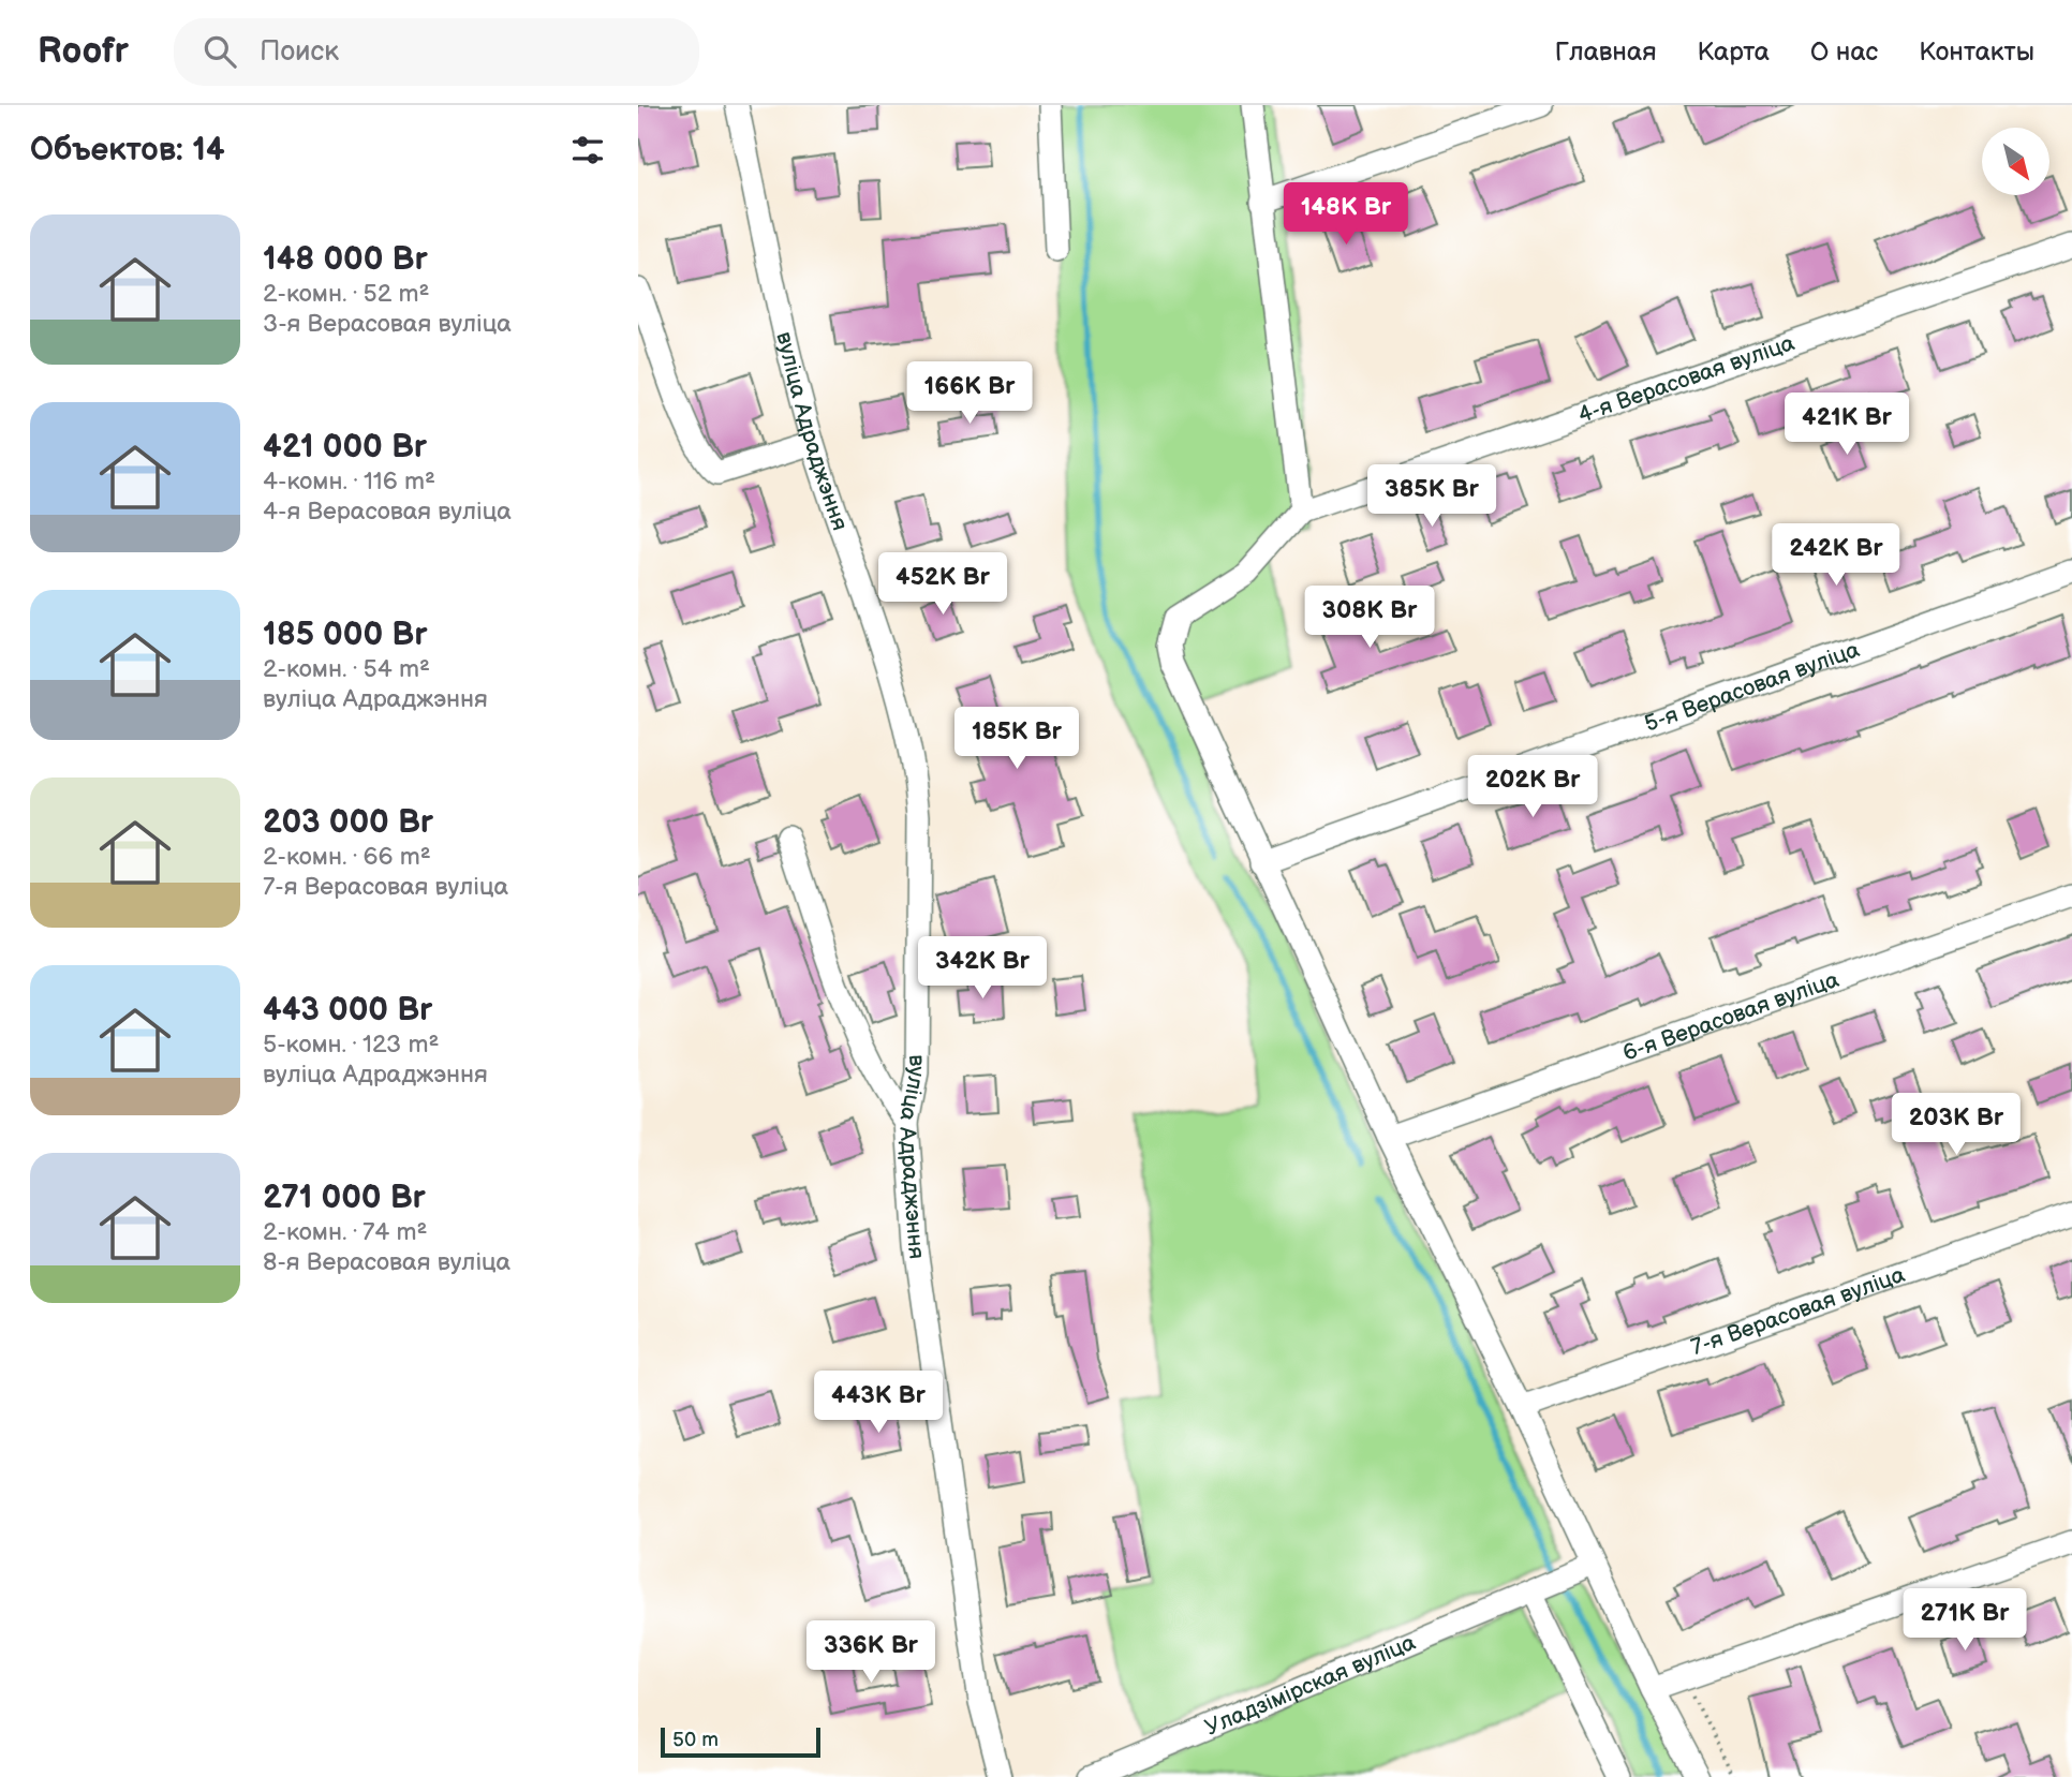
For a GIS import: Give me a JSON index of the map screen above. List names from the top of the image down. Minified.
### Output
{"streets":{"street":["4-я Верасовая вуліца","вуліца Адраджэння","5-я Верасовая вуліца","6-я Верасовая вуліца","7-я Верасовая вуліца","Уладзімірская вуліца"]},"scale_bar":"50 m","north":"bottom right","page":{"header":"Roofr","search":"Поиск","nav":["Главная","Карта","О нас","Контакты"],"heading":"Объектов: 14","price":["148K Br","166K Br","421K Br","385K Br","242K Br","452K Br","308K Br","185K Br","202K Br","342K Br","203K Br","443K Br","271K Br","336K Br"],"list":[{"name":"148 000 Br","note":"2-комн. · 52 m² · 3-я Верасовая вуліца"},{"name":"421 000 Br","note":"4-комн. · 116 m² · 4-я Верасовая вуліца"},{"name":"185 000 Br","note":"2-комн. · 54 m² · вуліца Адраджэння"},{"name":"203 000 Br","note":"2-комн. · 66 m² · 7-я Верасовая вуліца"},{"name":"443 000 Br","note":"5-комн. · 123 m² · вуліца Адраджэння"},{"name":"271 000 Br","note":"2-комн. · 74 m² · 8-я Верасовая вуліца"}],"scale":"50 m"}}
